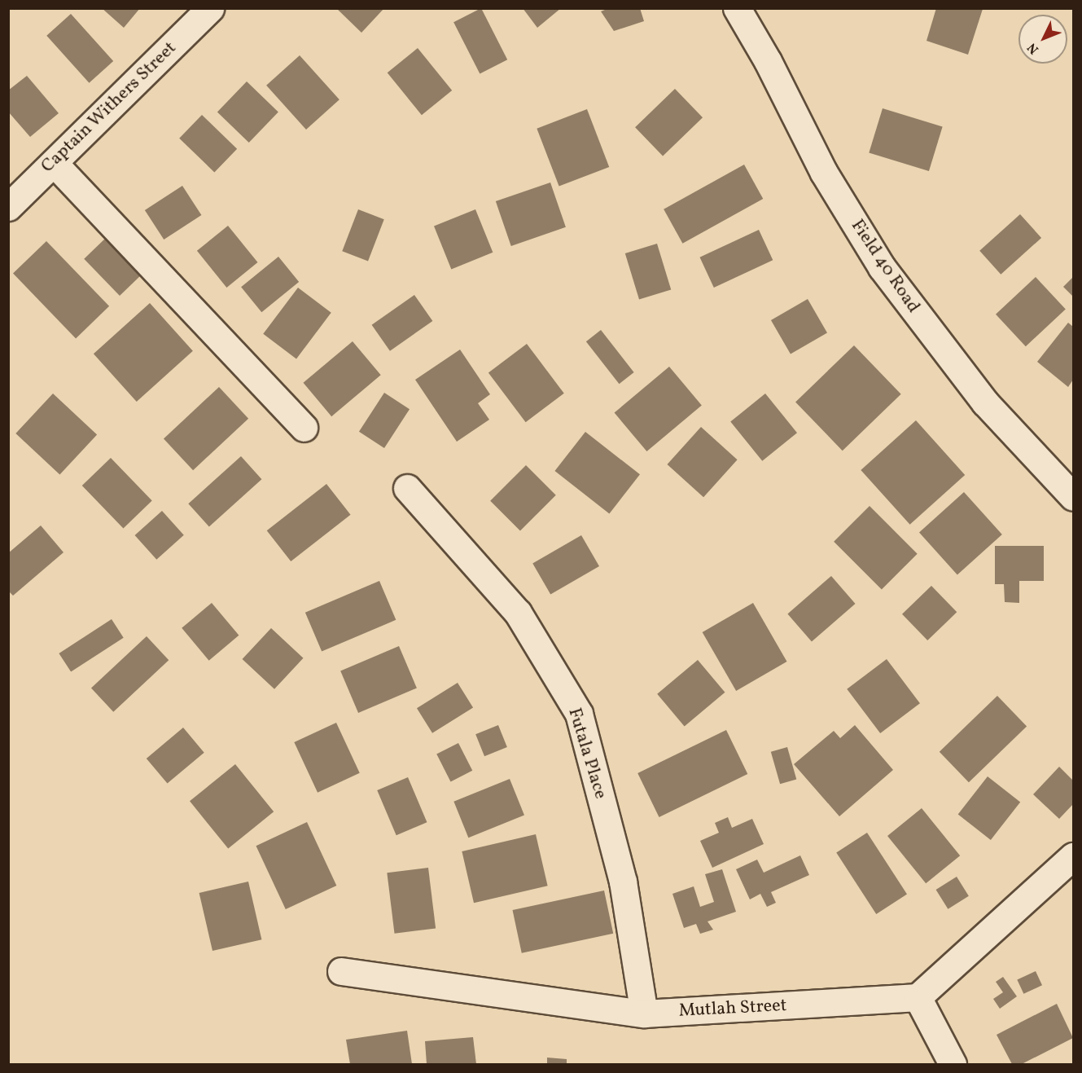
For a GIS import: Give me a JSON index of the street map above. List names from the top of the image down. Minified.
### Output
{"streets":{"street":["Captain Withers Street","Field 40 Road","Futala Place","Mutlah Street"]},"crossings":[["Futala Place","Mutlah Street"]],"north":"bottom left"}
